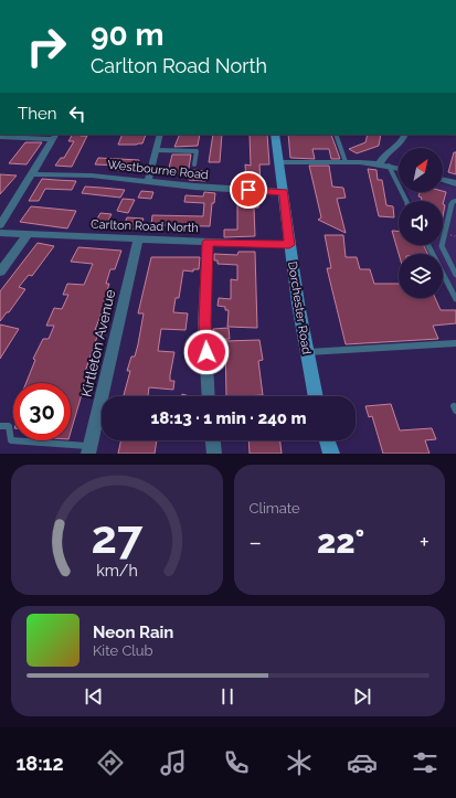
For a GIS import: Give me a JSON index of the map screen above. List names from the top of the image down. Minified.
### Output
{"streets":{"main road":["Dorchester Road"],"street":["Westbourne Road","Carlton Road North","Kirtleton Avenue"]},"crossings":[["Westbourne Road","Dorchester Road"],["Carlton Road North","Dorchester Road"],["Carlton Road North","Kirtleton Avenue"]],"north":"top right","page":{"turn":["90 m","Carlton Road North"],"then":"Then","limit":"30","trip":"18:13 · 1 min · 240 m","tile":"Climate","heat":["−","22°","+"],"song":["Neon Rain","Kite Club"],"tabs":"18:12","gauge":["27","km/h"]}}
